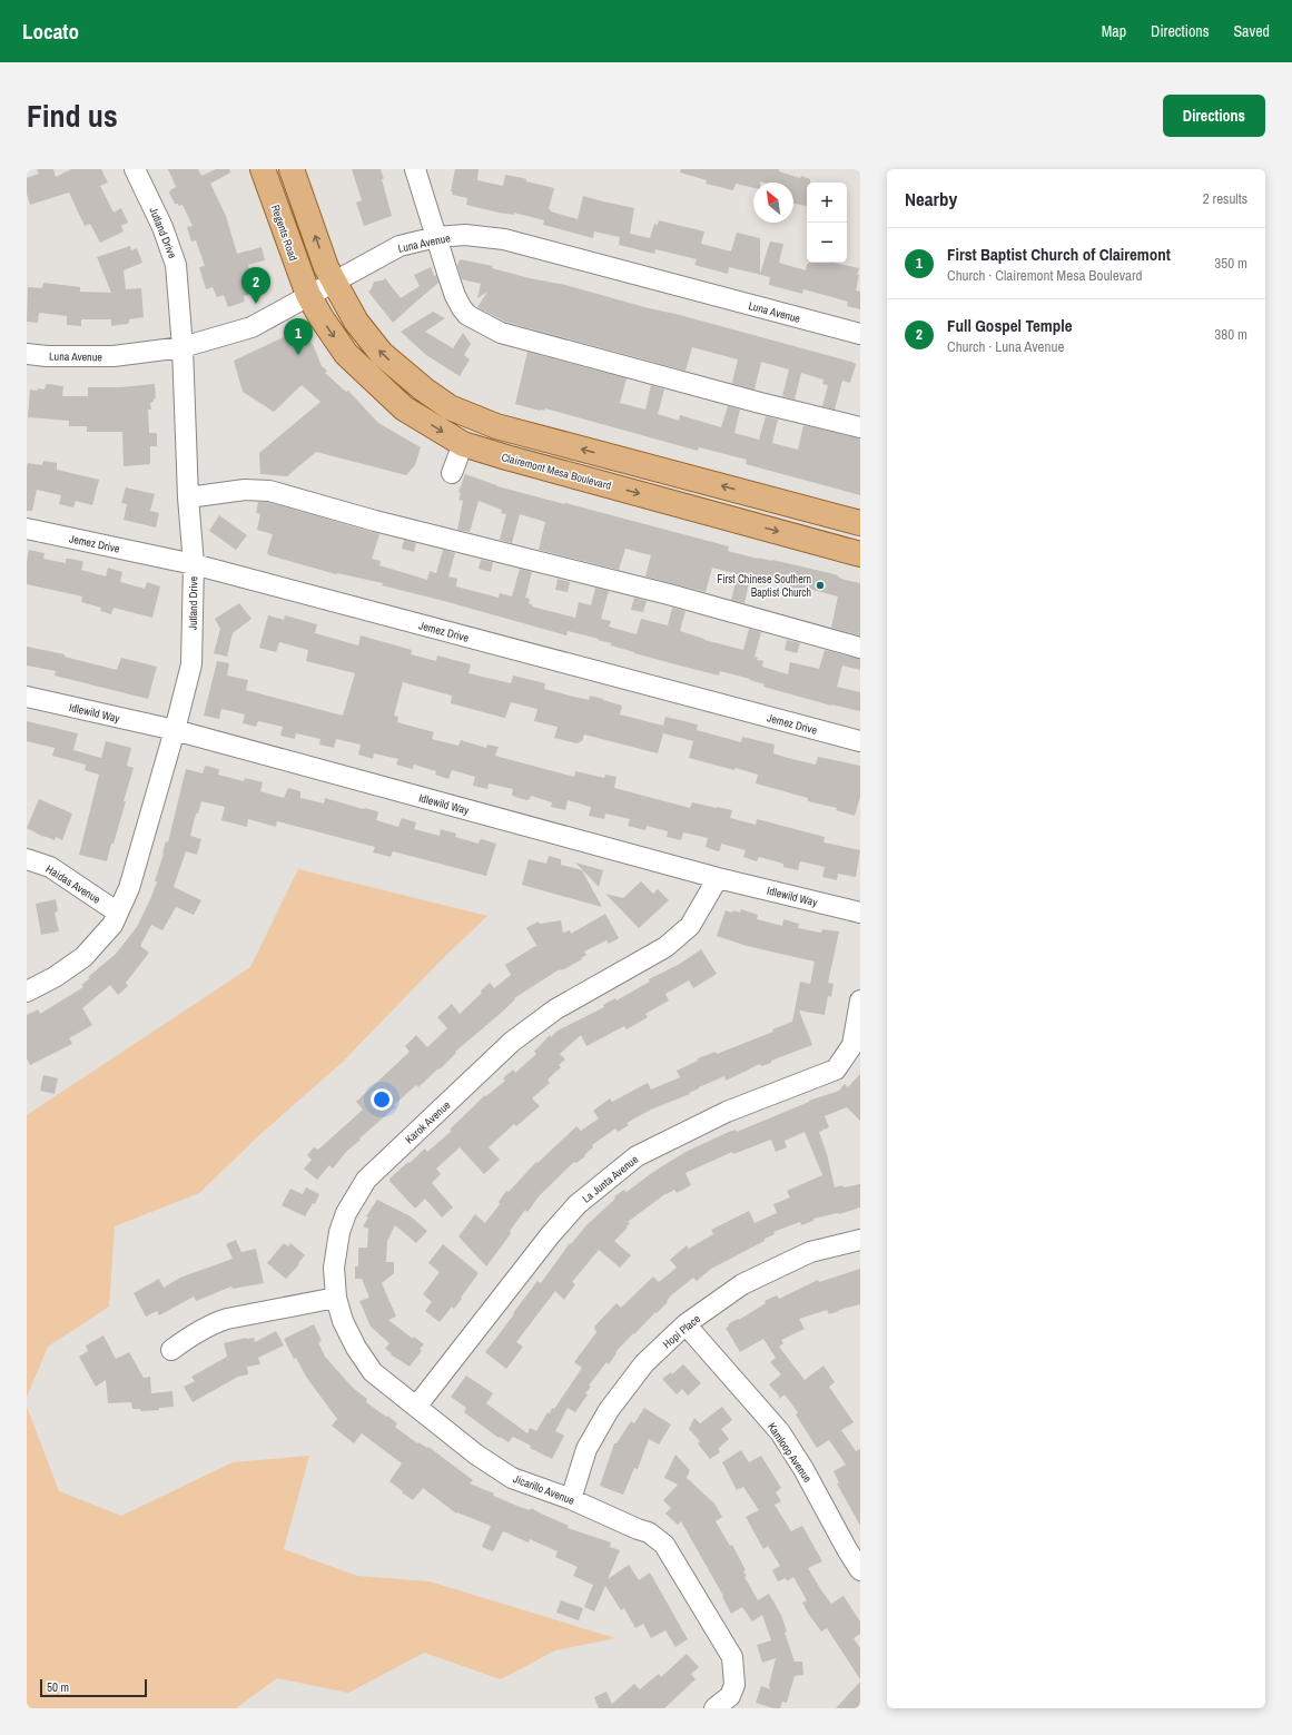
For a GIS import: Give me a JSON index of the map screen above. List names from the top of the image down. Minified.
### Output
{"streets":{"main road":["Regents Road","Clairemont Mesa Boulevard"],"street":["Jutland Drive","Luna Avenue","Jemez Drive","Idlewild Way","Haidas Avenue","Karok Avenue","La Junta Avenue","Hopi Place","Kamloop Avenue","Jicarillo Avenue"]},"crossings":[["Jutland Drive","Luna Avenue"],["Jutland Drive","Jemez Drive"],["Jutland Drive","Idlewild Way"],["Jutland Drive","Haidas Avenue"],["Regents Road","Luna Avenue"],["Regents Road","Clairemont Mesa Boulevard"],["Luna Avenue","Clairemont Mesa Boulevard"],["Idlewild Way","Karok Avenue"],["Karok Avenue","Jicarillo Avenue"],["La Junta Avenue","Jicarillo Avenue"],["Hopi Place","Kamloop Avenue"],["Hopi Place","Jicarillo Avenue"]],"places":["First Chinese Southern Baptist Church"],"scale_bar":"50 m","north":"top left","page":{"header":"Locato","nav":["Map","Directions","Saved"],"title":"Find us","buttons":"Directions","heading":["Nearby","2 results"],"map_buttons":["+","−"],"list":[{"mark":"1","name":"First Baptist Church of Clairemont","note":"Church · Clairemont Mesa Boulevard","value":"350 m"},{"mark":"2","name":"Full Gospel Temple","note":"Church · Luna Avenue","value":"380 m"}],"pins":["2","1"],"scale":"50 m"}}
